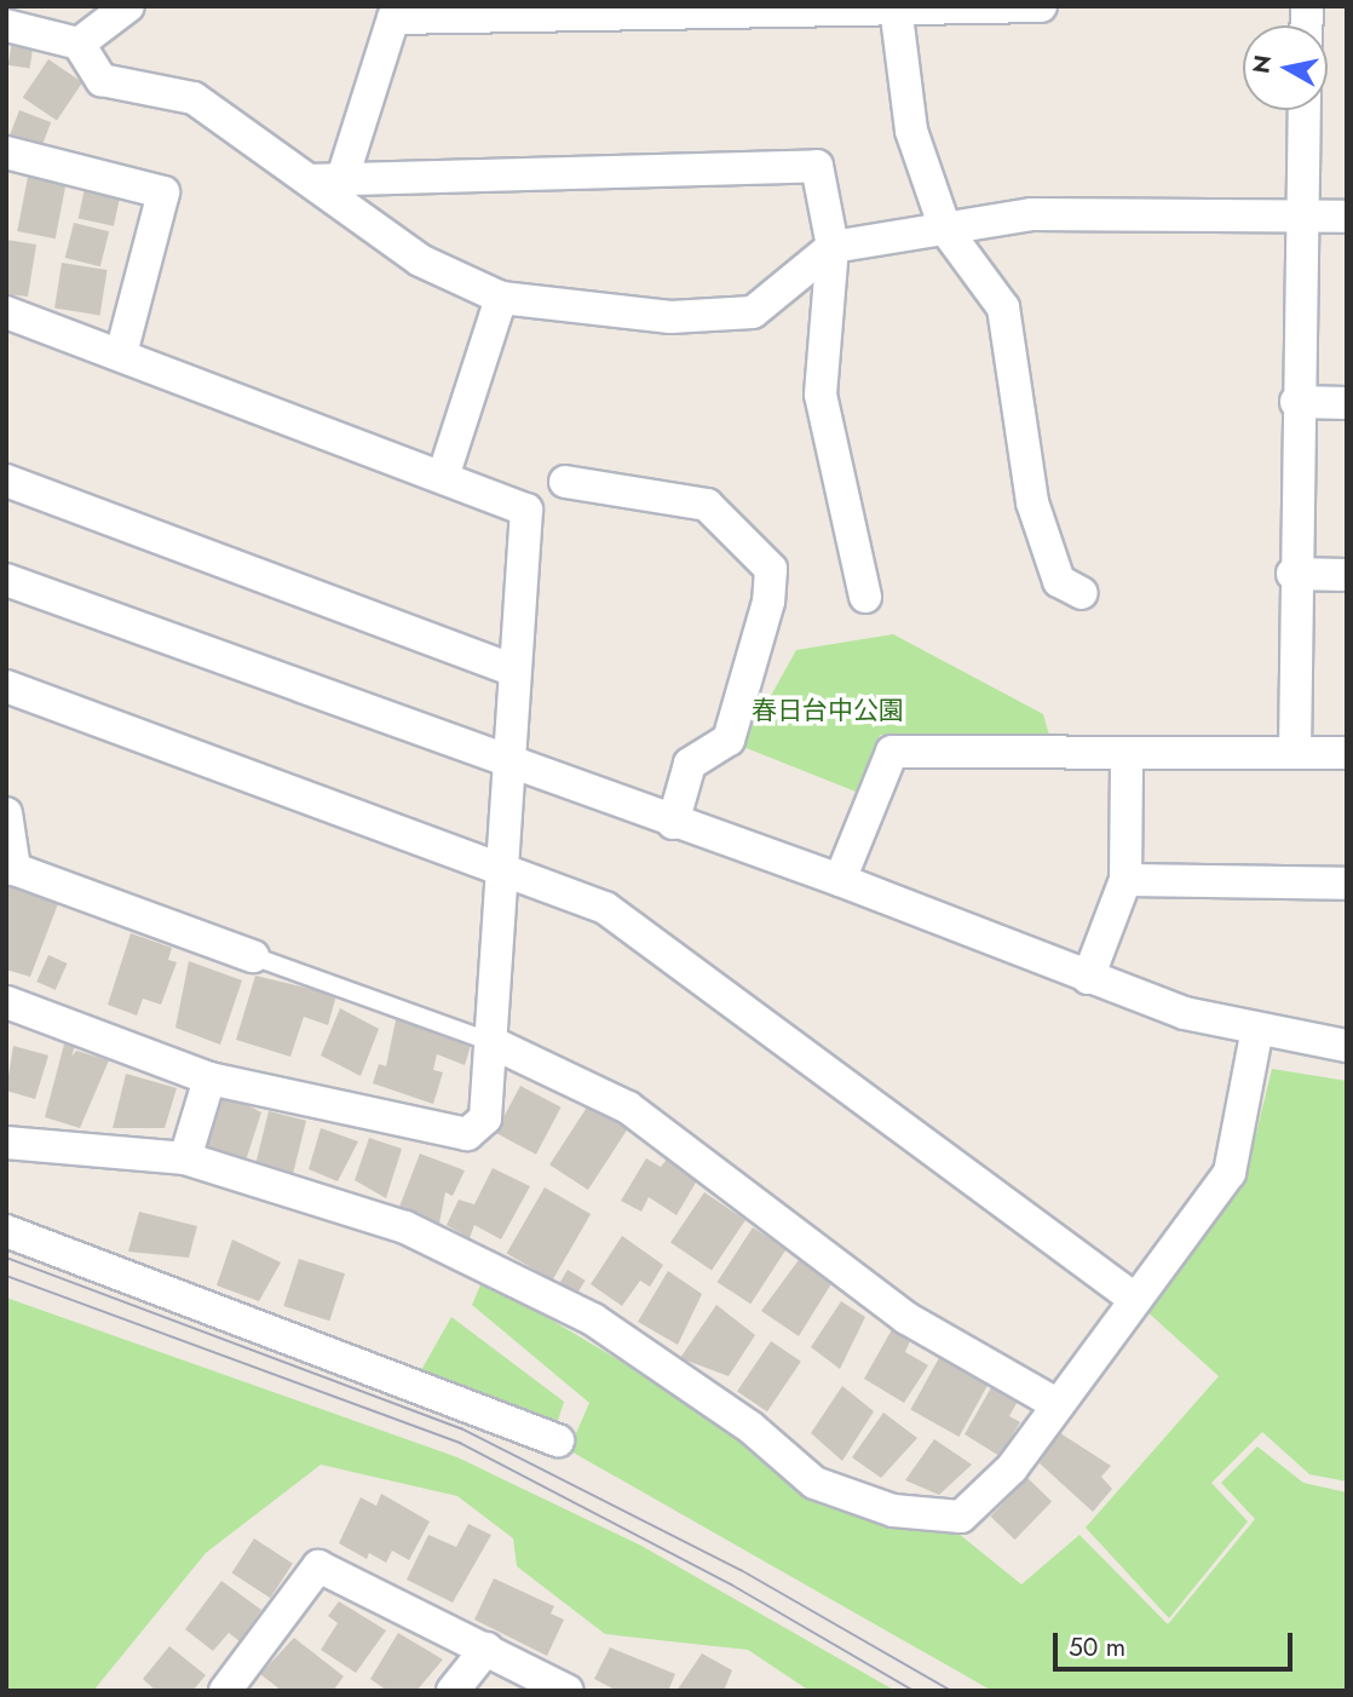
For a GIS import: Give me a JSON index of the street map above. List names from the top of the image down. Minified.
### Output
{"parks":["春日台中公園"],"scale_bar":"50 m","north":"left"}
